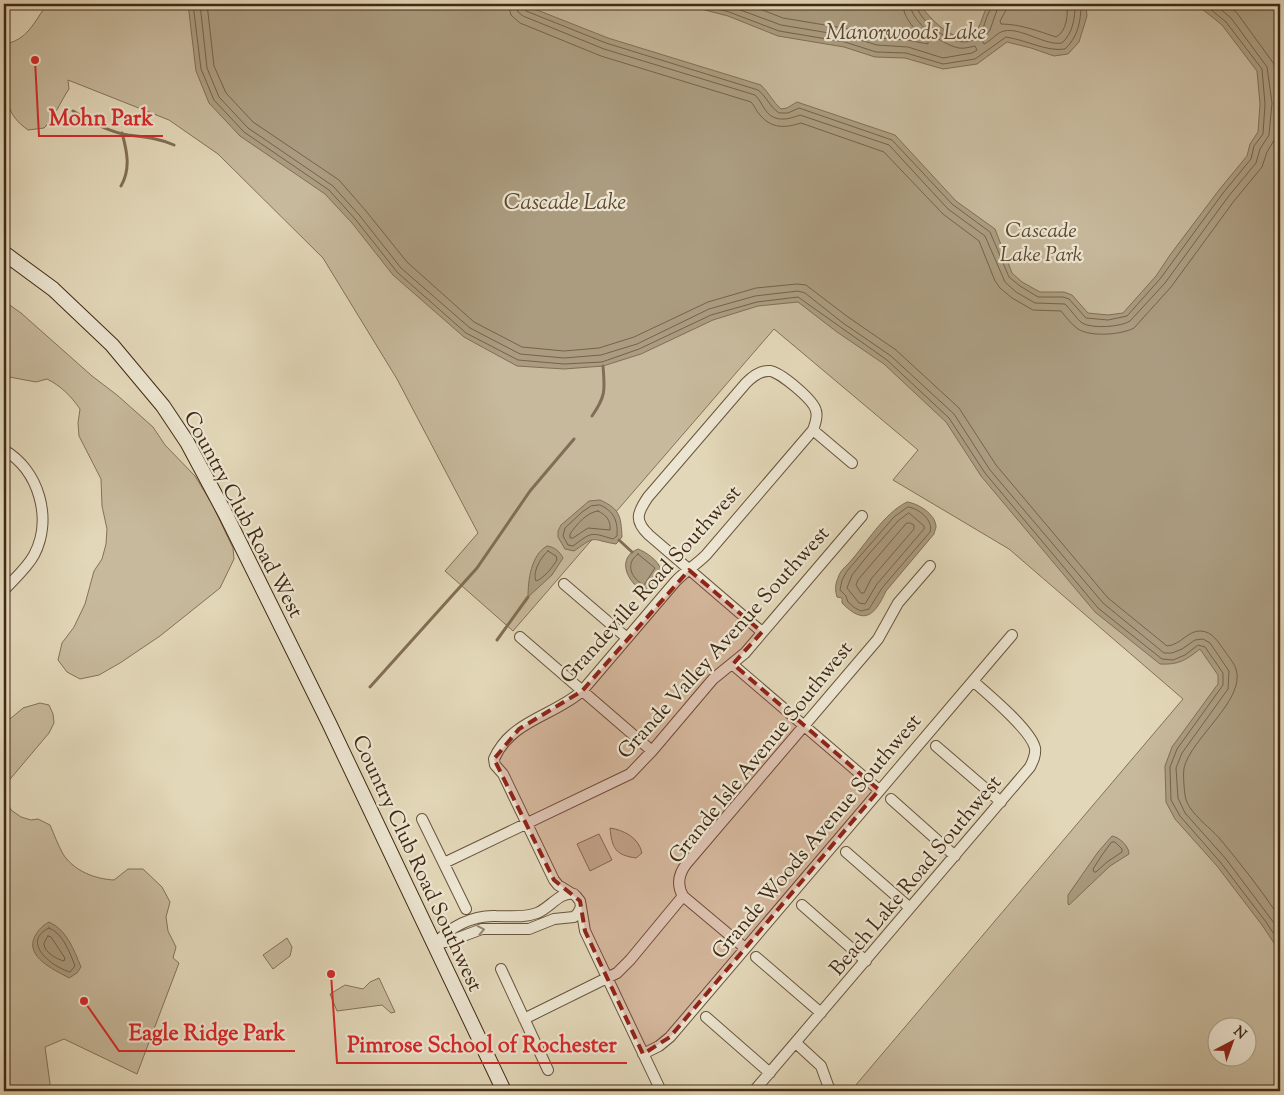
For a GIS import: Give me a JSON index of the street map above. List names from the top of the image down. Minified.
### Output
{"streets":{"main road":["Country Club Road West","Country Club Road Southwest"],"street":["Grandeville Road Southwest","Grande Valley Avenue Southwest","Grande Isle Avenue Southwest","Grande Woods Avenue Southwest","Beach Lake Road Southwest"]},"crossings":[["Country Club Road West","Country Club Road Southwest"],["Grandeville Road Southwest","Grande Valley Avenue Southwest"],["Grandeville Road Southwest","Grande Isle Avenue Southwest"],["Grandeville Road Southwest","Grande Woods Avenue Southwest"],["Grande Woods Avenue Southwest","Beach Lake Road Southwest"]],"water":["Manorwoods Lake","Cascade Lake"],"parks":["Cascade Lake Park"],"places":["Mohn Park","Pimrose School of Rochester","Eagle Ridge Park"],"north":"top right"}
